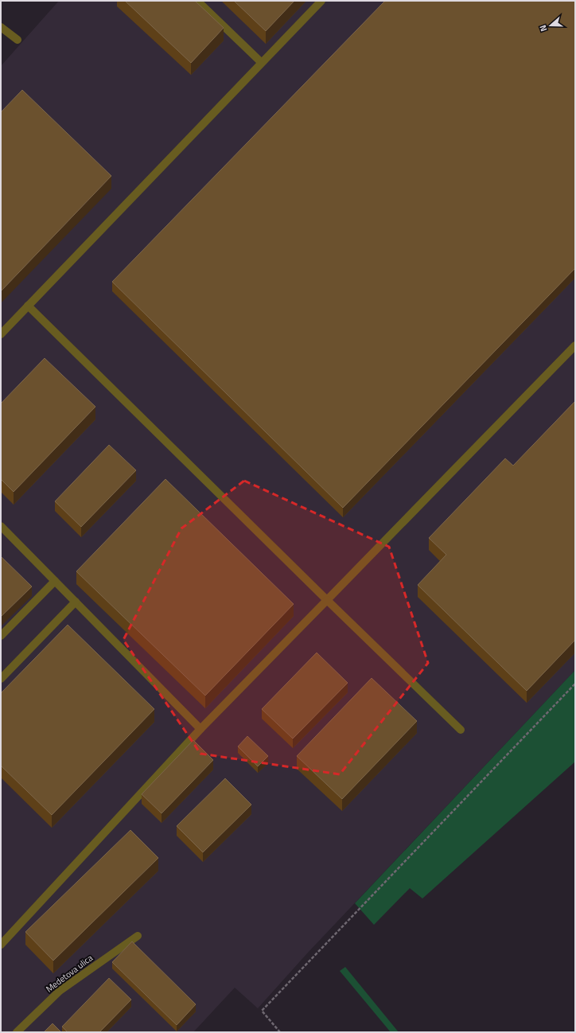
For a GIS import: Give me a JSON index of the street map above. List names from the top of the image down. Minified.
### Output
{"streets":{"street":["Medetova ulica"]},"north":"left"}
